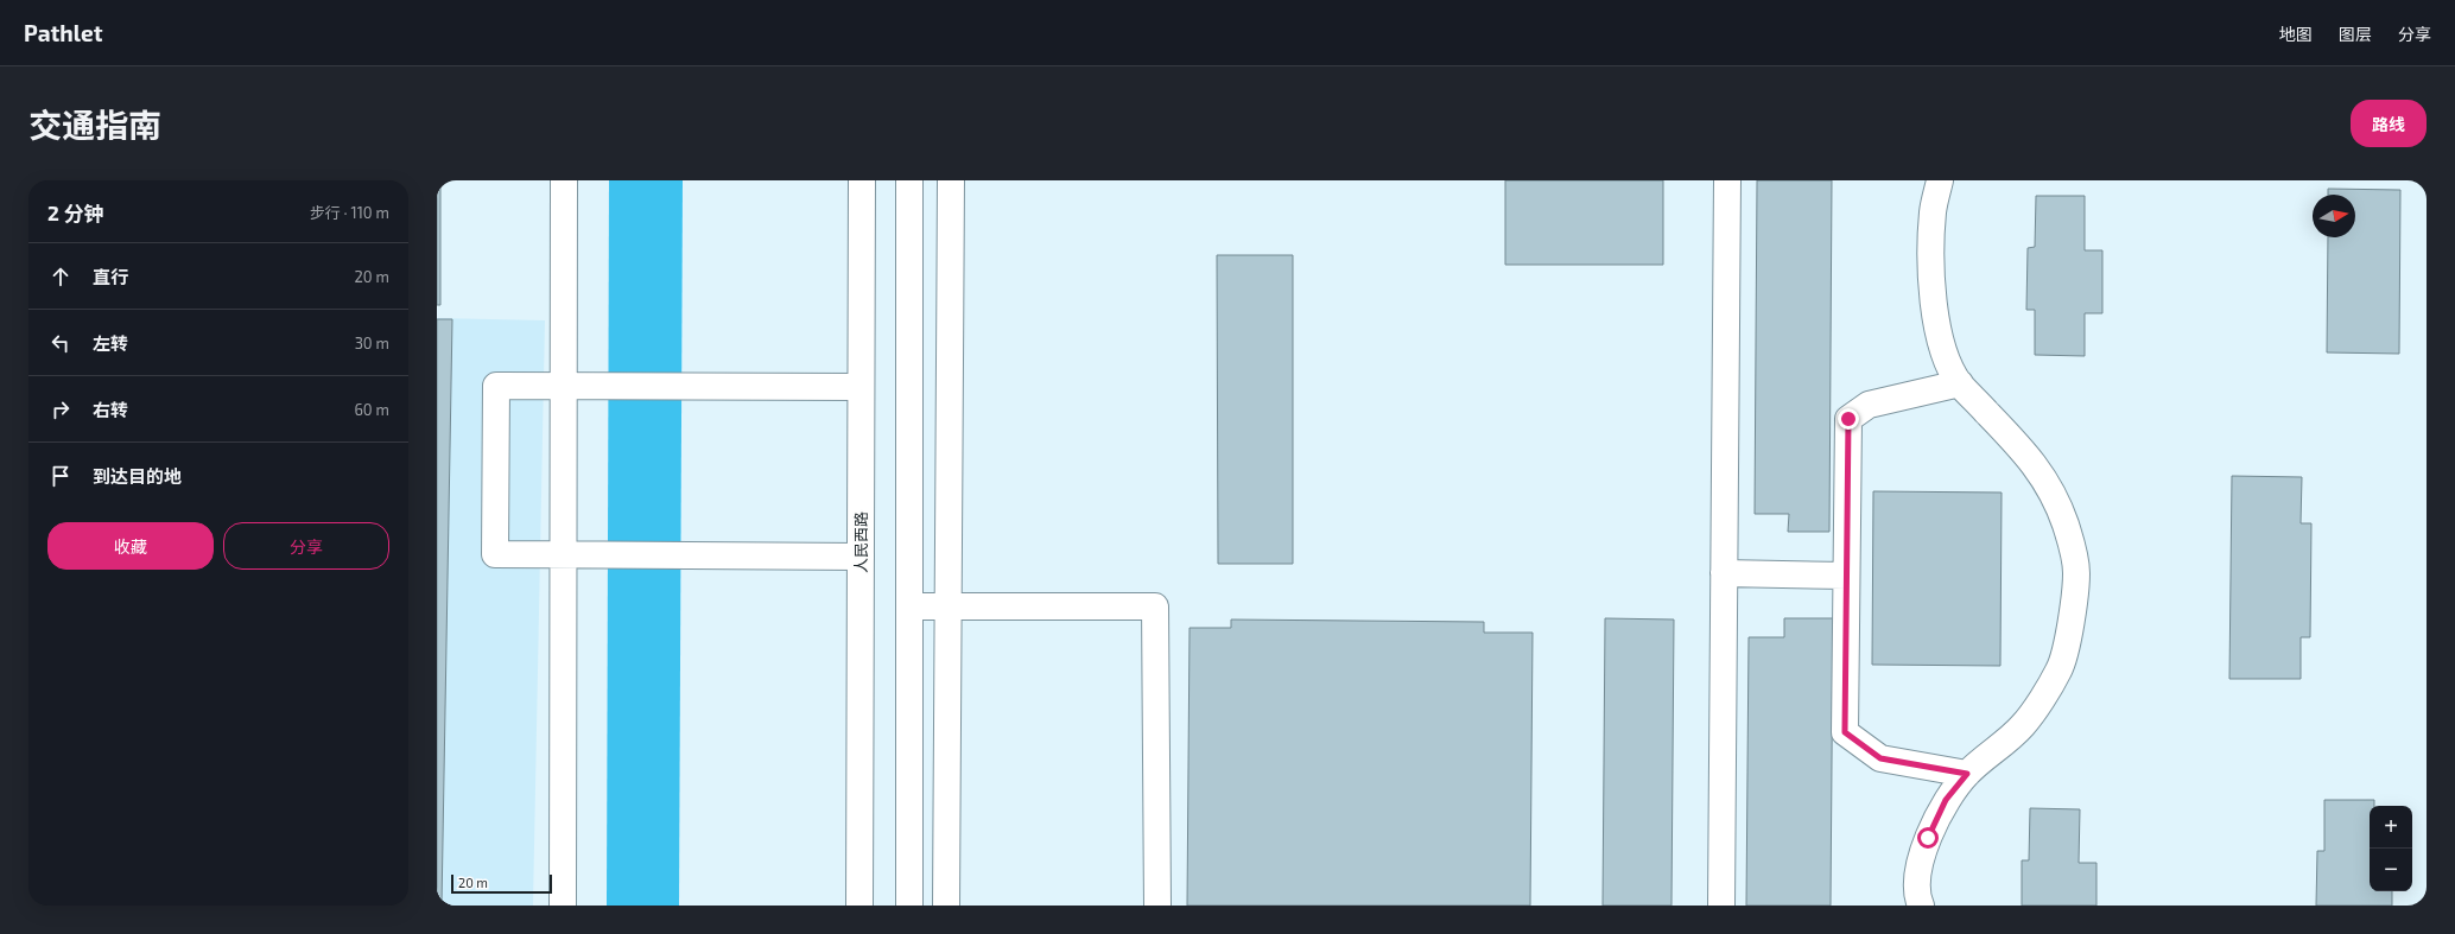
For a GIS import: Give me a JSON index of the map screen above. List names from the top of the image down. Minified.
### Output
{"streets":{"main road":["人民西路"]},"scale_bar":"20 m","north":"right","page":{"header":"Pathlet","nav":["地图","图层","分享"],"title":"交通指南","buttons":["路线",["收藏","分享"]],"heading":["2 分钟","步行 · 110 m"],"list":[["直行","20 m"],["左转","30 m"],["右转","60 m"],"到达目的地"],"map_buttons":["+","−"],"scale":"20 m"}}
